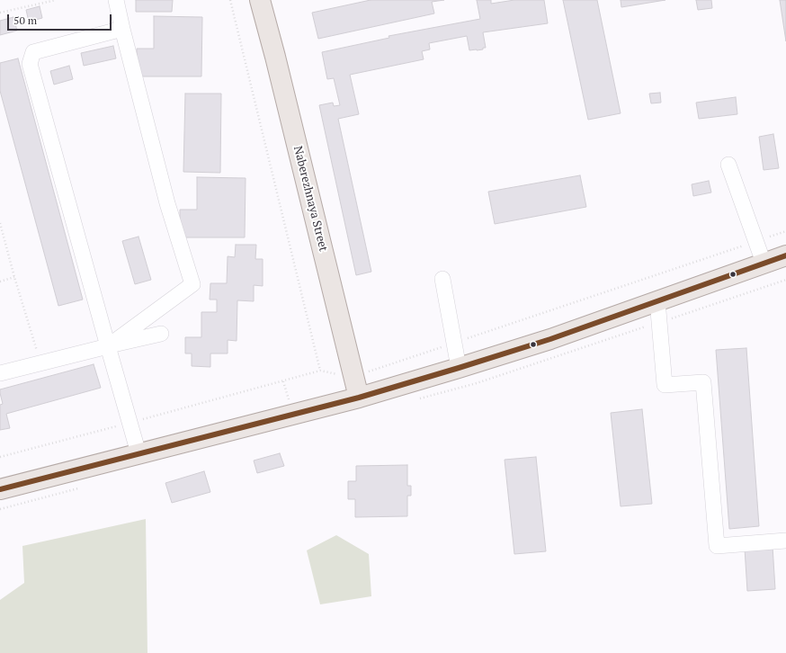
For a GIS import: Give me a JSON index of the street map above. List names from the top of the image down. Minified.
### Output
{"streets":{"main road":["Naberezhnaya Street"]},"scale_bar":"50 m"}
